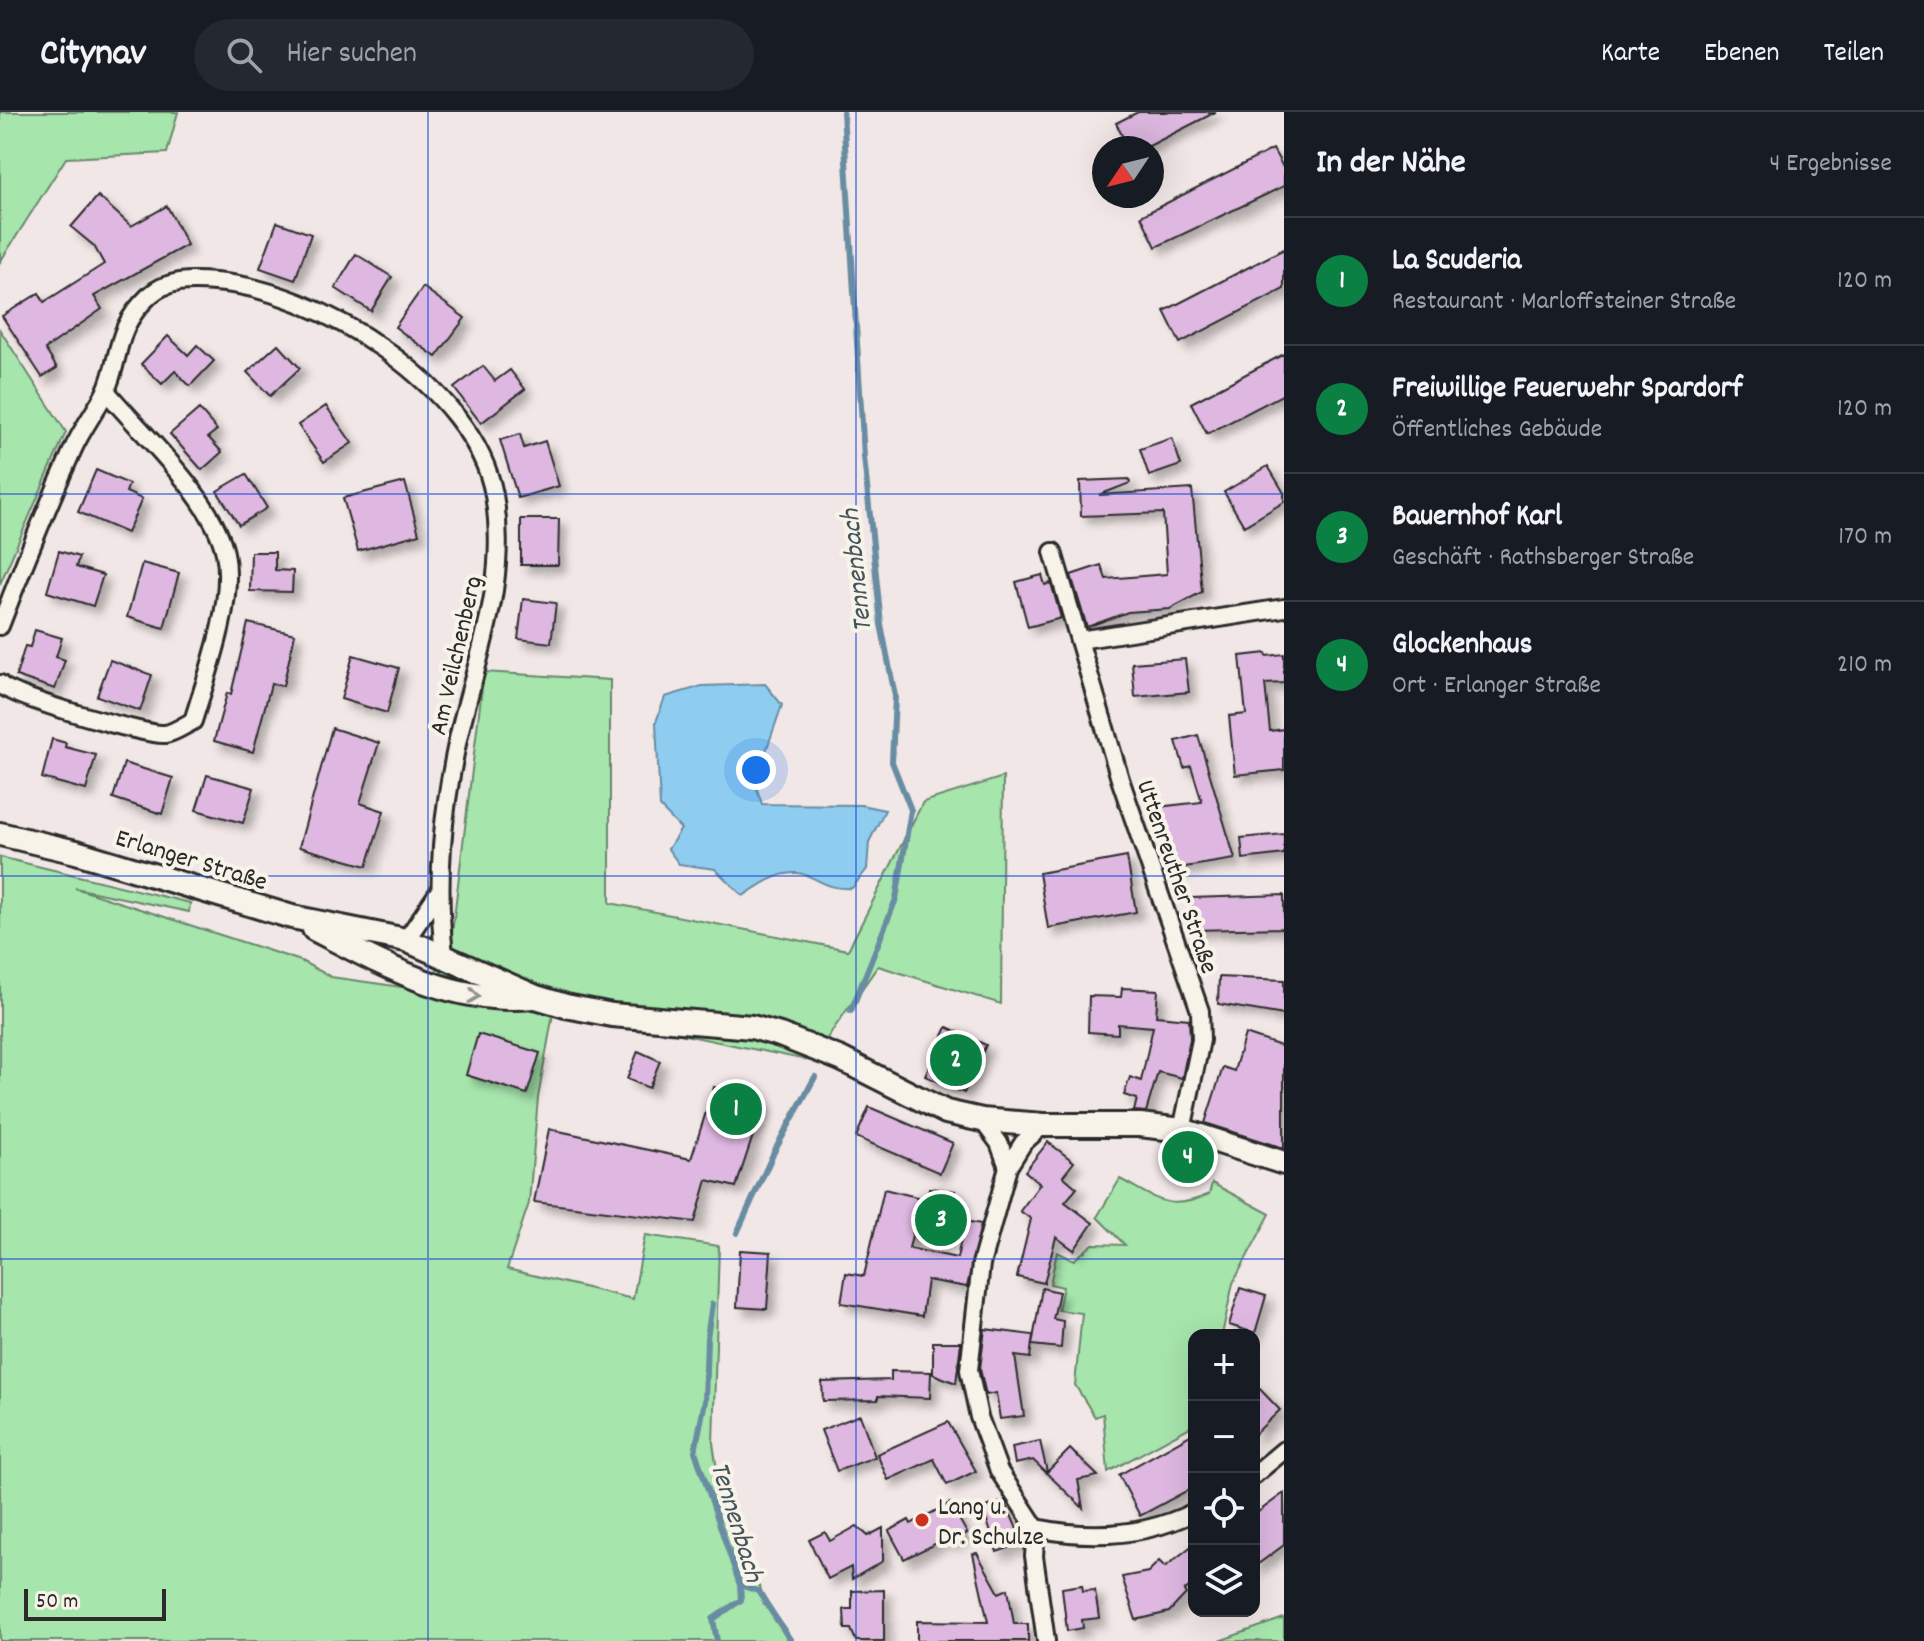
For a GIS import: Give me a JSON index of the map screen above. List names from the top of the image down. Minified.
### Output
{"streets":{"main road":["Erlanger Straße"],"street":["Am Veilchenberg","Uttenreuther Straße"]},"water":["Tennenbach"],"places":["Lang u. Dr. Schulze"],"scale_bar":"50 m","north":"bottom left","page":{"header":"Citynav","search":"Hier suchen","nav":["Karte","Ebenen","Teilen"],"heading":["In der Nähe","4 Ergebnisse"],"list":[{"mark":"1","name":"La Scuderia","note":"Restaurant · Marloffsteiner Straße","value":"120 m"},{"mark":"2","name":"Freiwillige Feuerwehr Spardorf","note":"Öffentliches Gebäude","value":"120 m"},{"mark":"3","name":"Bauernhof Karl","note":"Geschäft · Rathsberger Straße","value":"170 m"},{"mark":"4","name":"Glockenhaus","note":"Ort · Erlanger Straße","value":"210 m"}],"pins":["2","1","4","3"],"map_buttons":["+","−"],"scale":"50 m"}}
